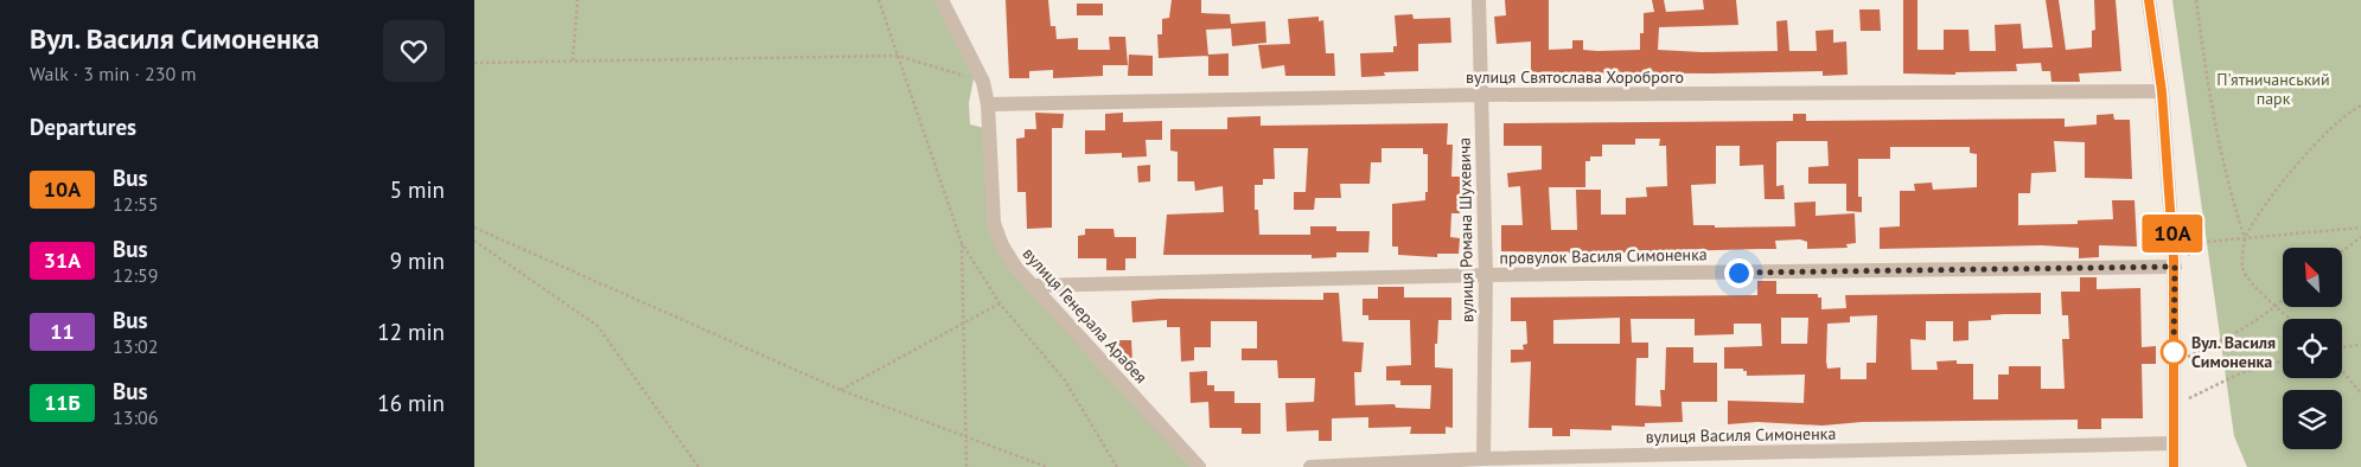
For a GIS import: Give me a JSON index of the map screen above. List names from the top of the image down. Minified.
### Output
{"streets":{"street":["вулиця Святослава Хороброго","вулиця Романа Шухевича","провулок Василя Симоненка","вулиця Генерала Арабея","вулиця Василя Симоненка"]},"crossings":[["вулиця Святослава Хороброго","вулиця Романа Шухевича"],["вулиця Святослава Хороброго","вулиця Генерала Арабея"],["вулиця Романа Шухевича","провулок Василя Симоненка"],["вулиця Романа Шухевича","вулиця Василя Симоненка"],["провулок Василя Симоненка","вулиця Генерала Арабея"]],"parks":["П'ятничанський парк"],"places":["Вул. Василя Симоненка"],"lines":["bus line 10А"],"north":"top left","page":{"heading":[["Вул. Василя Симоненка","Walk · 3 min · 230 m"],"Departures"],"on_map":"10А","list":[{"mark":"10А","name":"Bus","note":"12:55","value":"5 min"},{"mark":"31А","name":"Bus","note":"12:59","value":"9 min"},{"mark":"11","name":"Bus","note":"13:02","value":"12 min"},{"mark":"11Б","name":"Bus","note":"13:06","value":"16 min"}]}}
